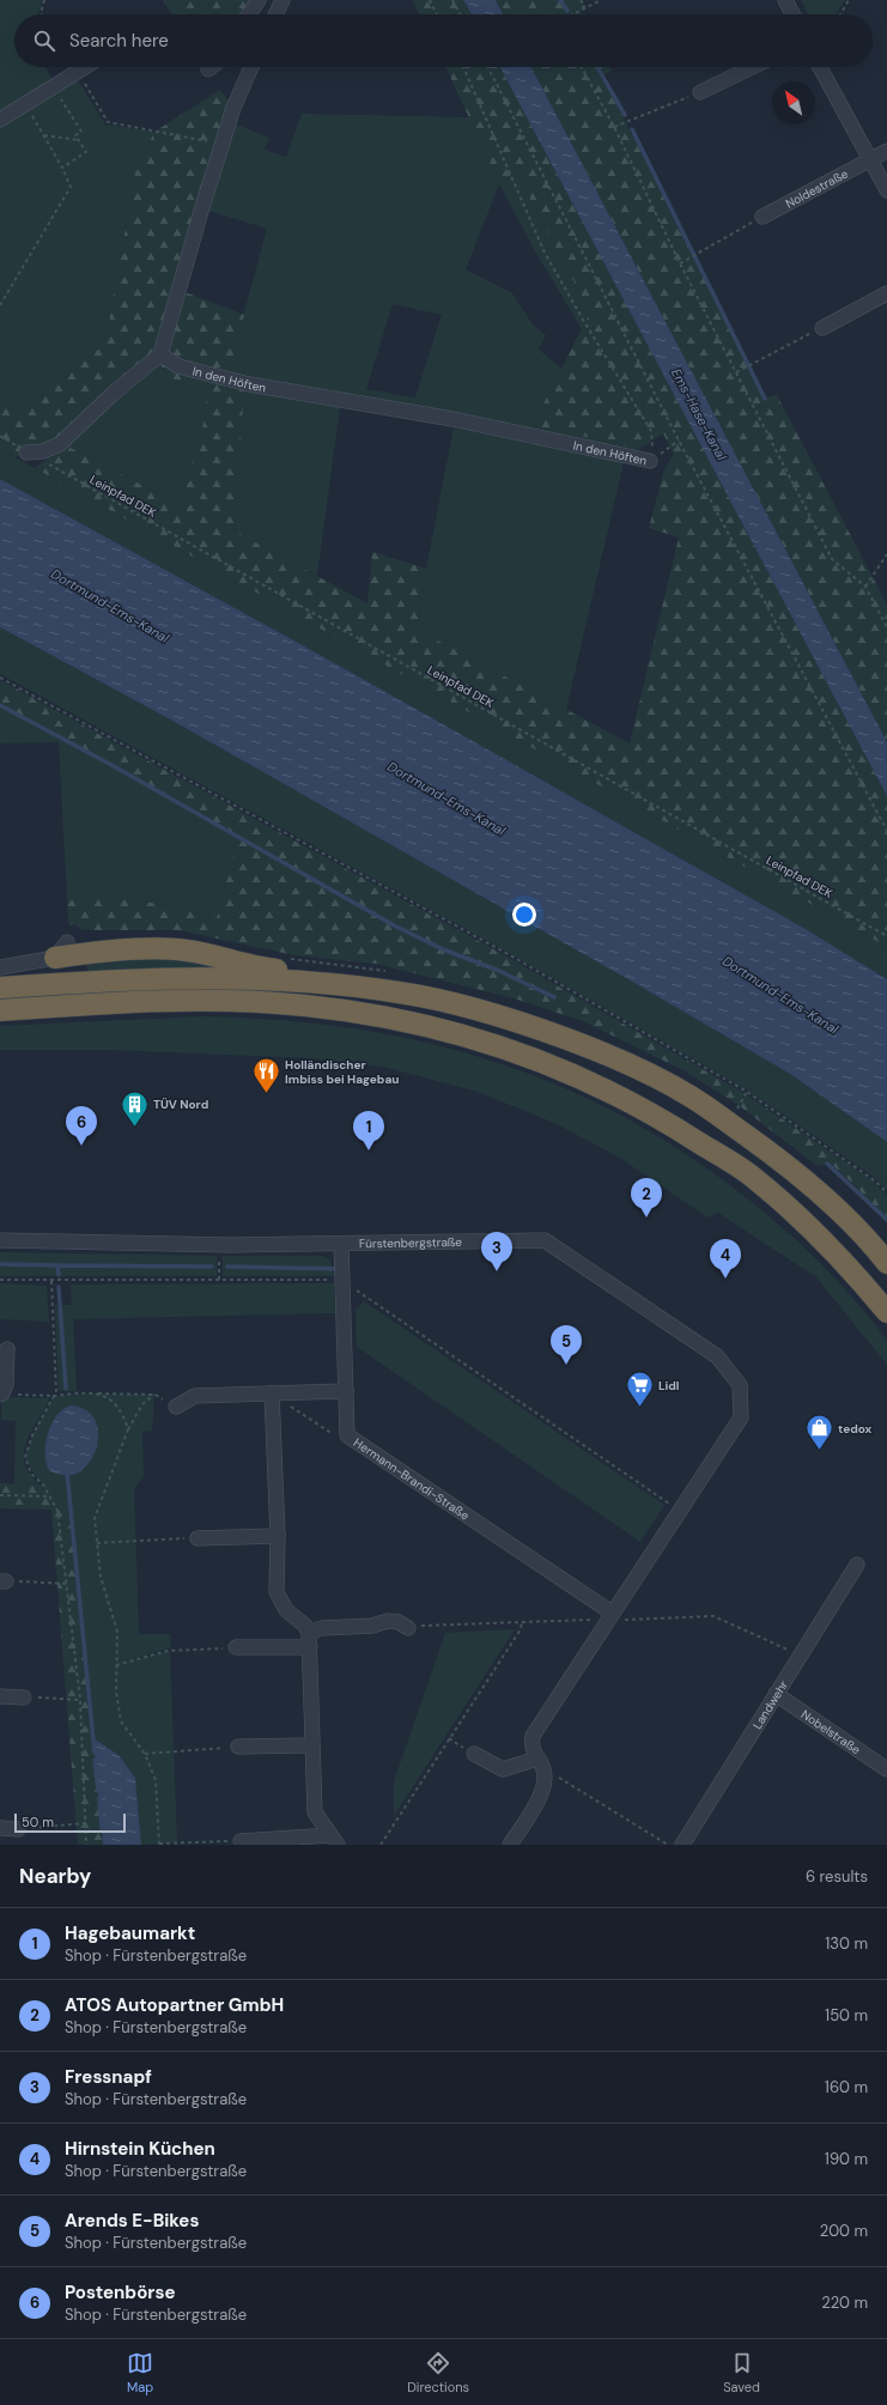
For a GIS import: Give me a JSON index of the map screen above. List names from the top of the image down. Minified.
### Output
{"streets":{"street":["Noldestraße","In den Höften","Fürstenbergstraße","Hermann-Brandi-Straße","Landwehr","Nobelstraße"],"path":["Leinpfad DEK"]},"crossings":[["Fürstenbergstraße","Hermann-Brandi-Straße"],["Landwehr","Nobelstraße"]],"water":["Ems-Hase-Kanal","Dortmund-Ems-Kanal"],"places":{"restaurant":["Holländischer Imbiss bei Hagebau"],"building":["TÜV Nord"],"supermarket":["Lidl"],"shop":["tedox"]},"scale_bar":"50 m","north":"top left","page":{"search":"Search here","pins":["6","1","2","3","4","5"],"scale":"50 m","heading":["Nearby","6 results"],"list":[{"mark":"1","name":"Hagebaumarkt","note":"Shop · Fürstenbergstraße","value":"130 m"},{"mark":"2","name":"ATOS Autopartner GmbH","note":"Shop · Fürstenbergstraße","value":"150 m"},{"mark":"3","name":"Fressnapf","note":"Shop · Fürstenbergstraße","value":"160 m"},{"mark":"4","name":"Hirnstein Küchen","note":"Shop · Fürstenbergstraße","value":"190 m"},{"mark":"5","name":"Arends E-Bikes","note":"Shop · Fürstenbergstraße","value":"200 m"},{"mark":"6","name":"Postenbörse","note":"Shop · Fürstenbergstraße","value":"220 m"}],"nav":["Map","Directions","Saved"]}}
